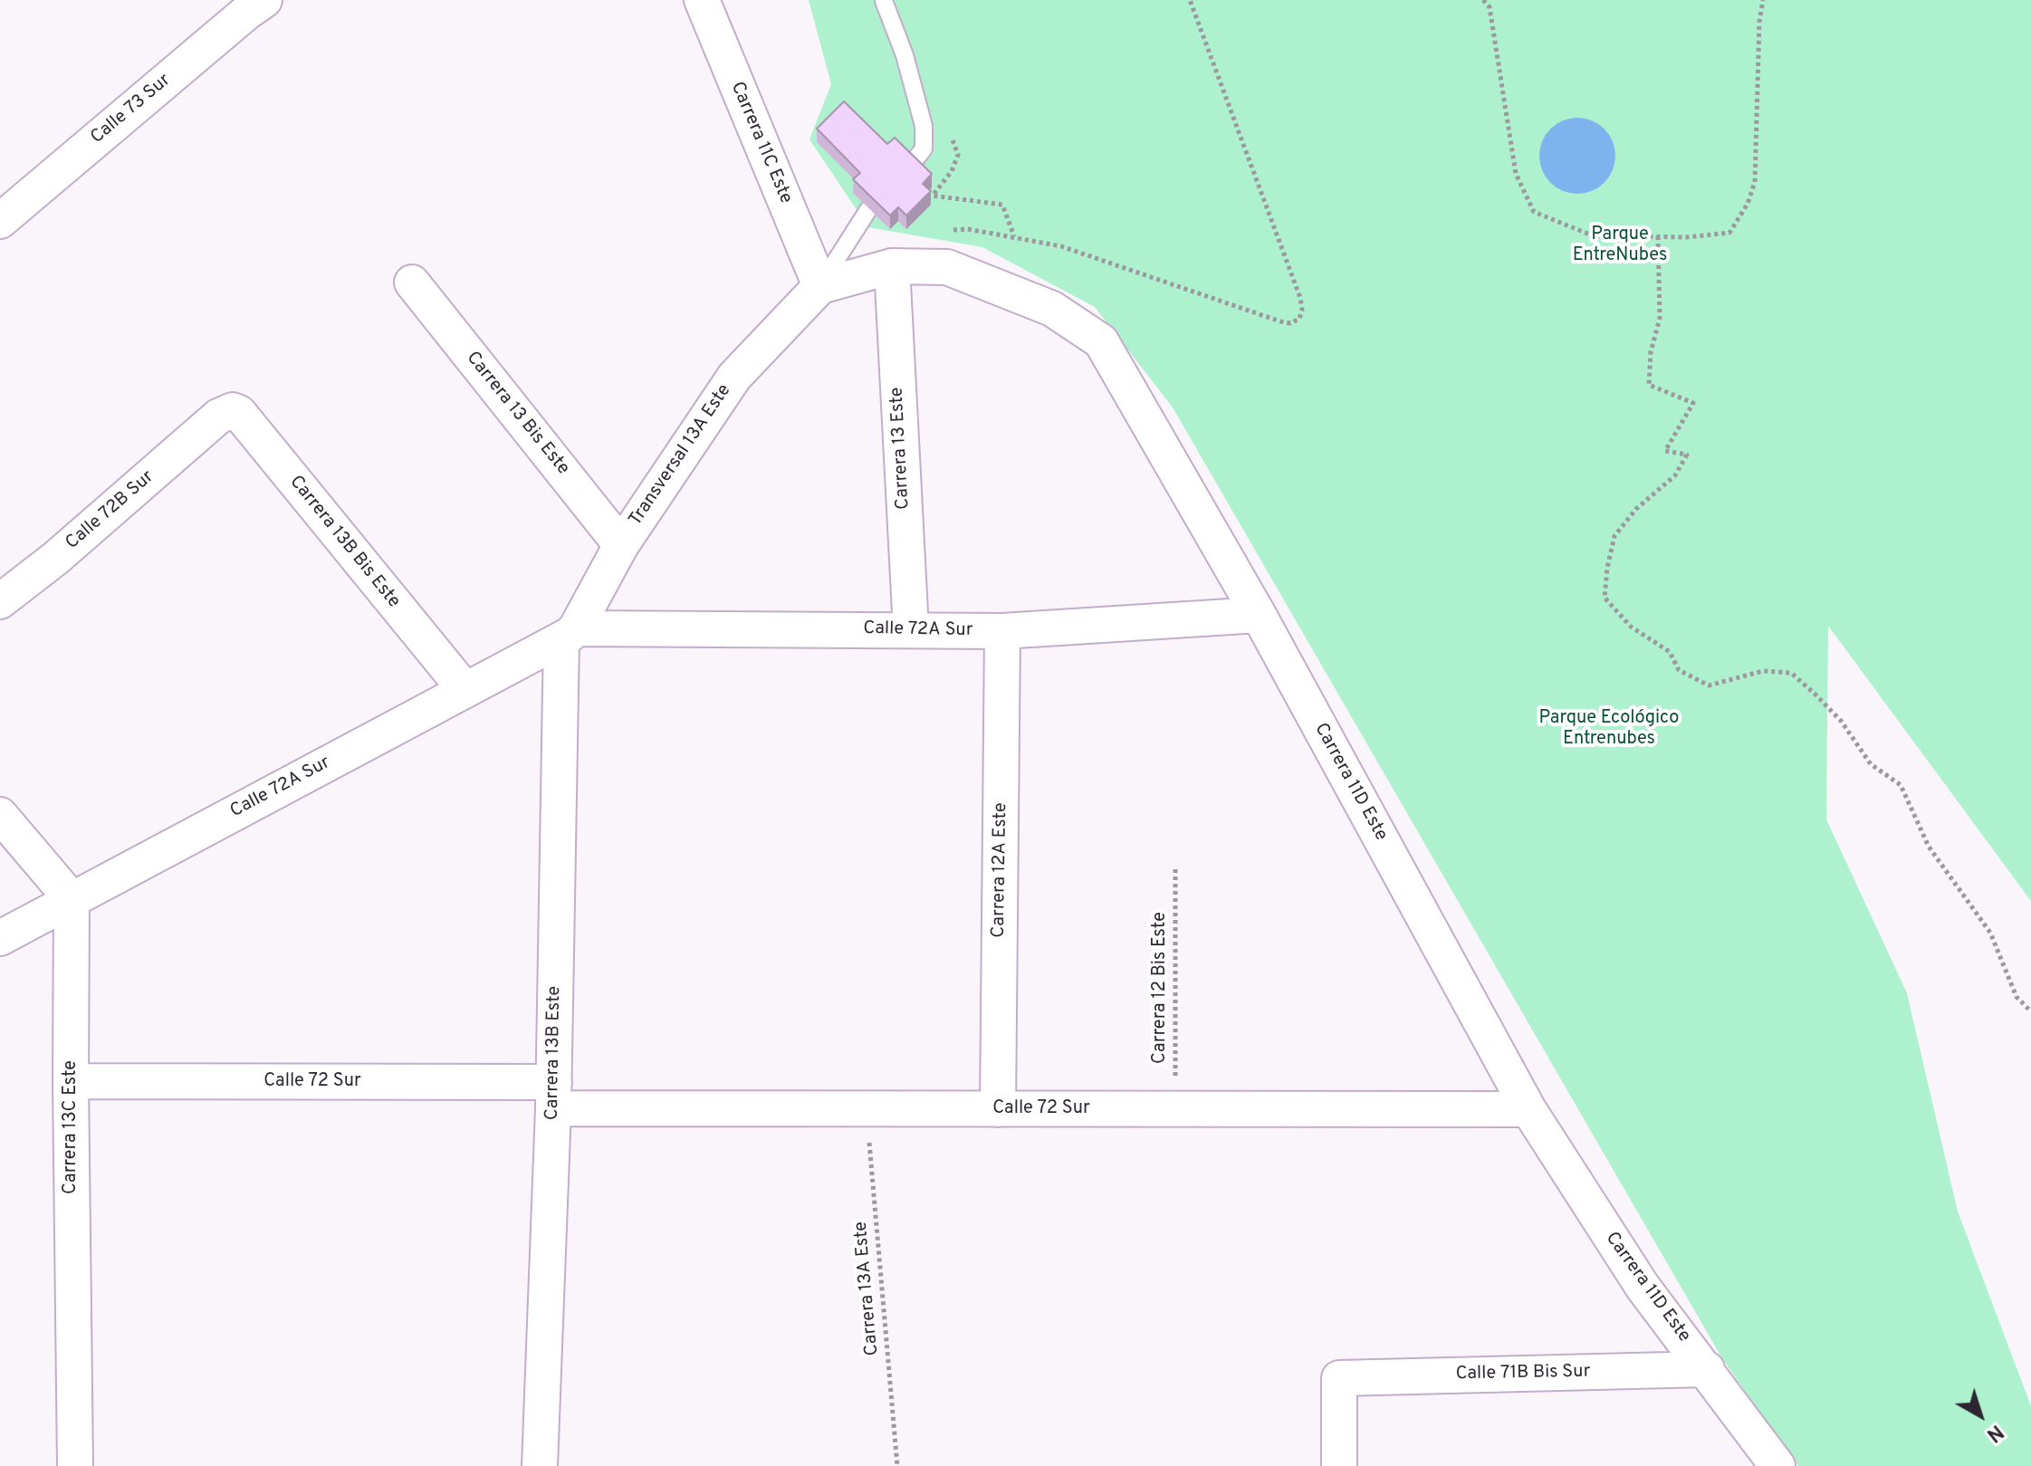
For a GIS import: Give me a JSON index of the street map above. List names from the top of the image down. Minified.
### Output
{"streets":{"street":["Calle 73 Sur","Carrera 11C Este","Carrera 13 Bis Este","Carrera 13 Este","Transversal 13A Este","Calle 72B Sur","Carrera 13B Bis Este","Calle 72A Sur","Carrera 11D Este","Carrera 12A Este","Carrera 13B Este","Calle 72 Sur","Carrera 13C Este","Calle 71B Bis Sur"],"path":["Carrera 12 Bis Este","Carrera 13A Este"]},"crossings":[["Carrera 11C Este","Transversal 13A Este"],["Carrera 11C Este","Carrera 11D Este"],["Carrera 13 Bis Este","Transversal 13A Este"],["Carrera 13 Este","Calle 72A Sur"],["Carrera 13 Este","Carrera 11D Este"],["Transversal 13A Este","Calle 72A Sur"],["Transversal 13A Este","Carrera 11D Este"],["Transversal 13A Este","Carrera 13B Este"],["Calle 72B Sur","Carrera 13B Bis Este"],["Carrera 13B Bis Este","Calle 72A Sur"],["Calle 72A Sur","Carrera 11D Este"],["Calle 72A Sur","Carrera 12A Este"],["Calle 72A Sur","Carrera 13B Este"],["Calle 72A Sur","Carrera 13C Este"],["Carrera 11D Este","Calle 72 Sur"],["Carrera 11D Este","Calle 71B Bis Sur"],["Carrera 12A Este","Calle 72 Sur"],["Carrera 12 Bis Este","Calle 72 Sur"],["Carrera 13B Este","Calle 72 Sur"],["Calle 72 Sur","Carrera 13C Este"],["Calle 72 Sur","Carrera 13A Este"]],"parks":["Parque EntreNubes","Parque Ecológico Entrenubes"],"north":"bottom right"}
